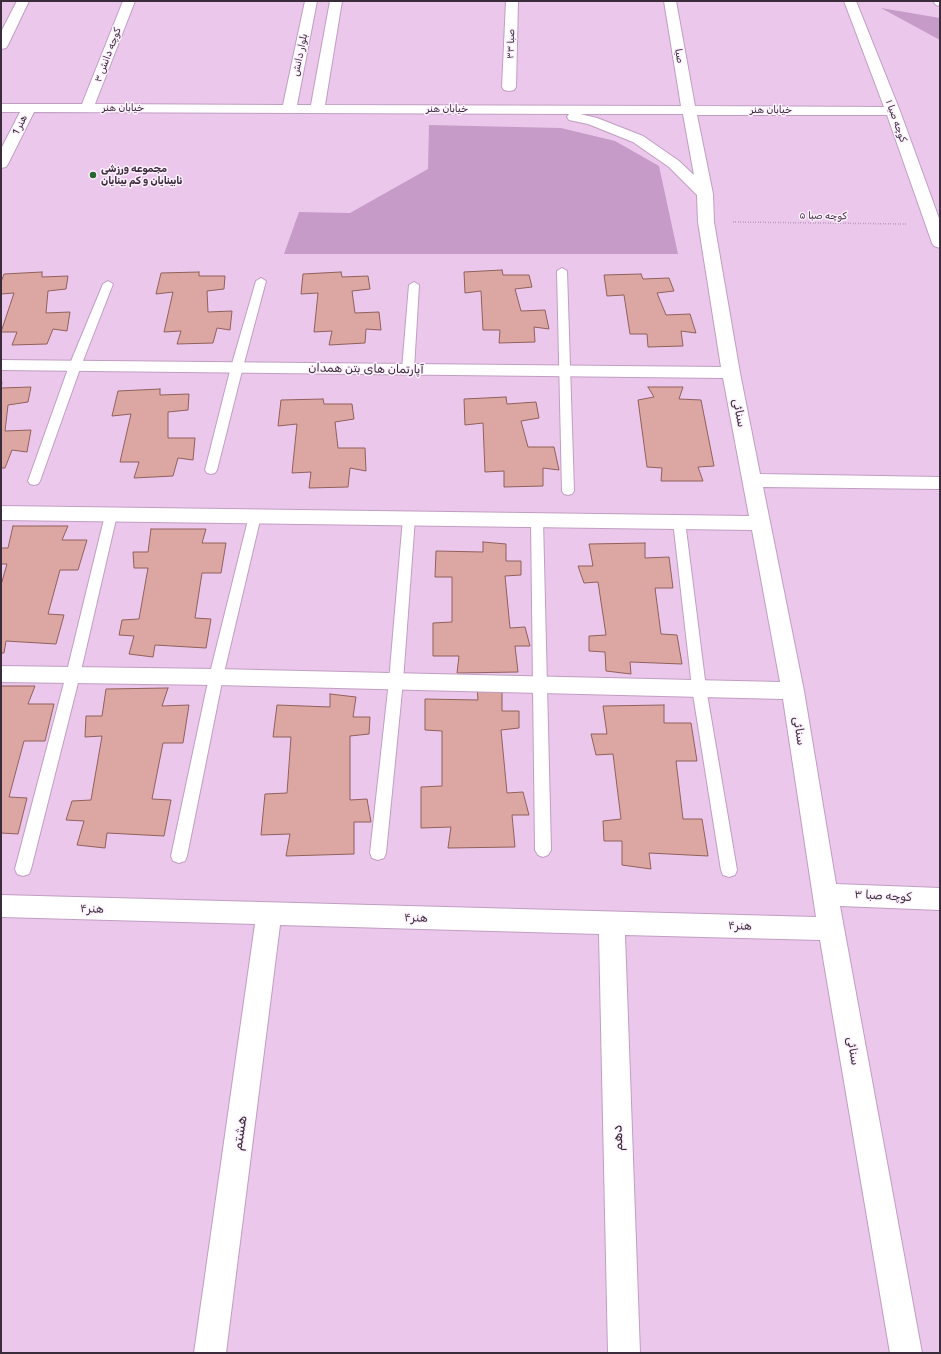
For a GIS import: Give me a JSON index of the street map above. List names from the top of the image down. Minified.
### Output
{"streets":{"street":["۳۳ صبا","کوچه دانش ۳","بلوار دانش","صبا","خیابان هنر","کوچه صبا ۱","هنر 1","آپارتمان های بتن همدان","سنائی","کوچه صبا ۳","هنر۴","هشتم","دهم"],"path":["کوچه صبا ۵"]},"crossings":[["کوچه دانش ۳","خیابان هنر"],["بلوار دانش","خیابان هنر"],["صبا","خیابان هنر"],["صبا","سنائی"],["خیابان هنر","کوچه صبا ۱"],["خیابان هنر","هنر 1"],["خیابان هنر","سنائی"],["کوچه صبا ۱","کوچه صبا ۵"],["کوچه صبا ۵","سنائی"],["آپارتمان های بتن همدان","سنائی"],["سنائی","کوچه صبا ۳"],["سنائی","هنر۴"],["هنر۴","هشتم"],["هنر۴","دهم"]],"places":["مجموعه ورزشی نابینایان و کم بینایان"]}
